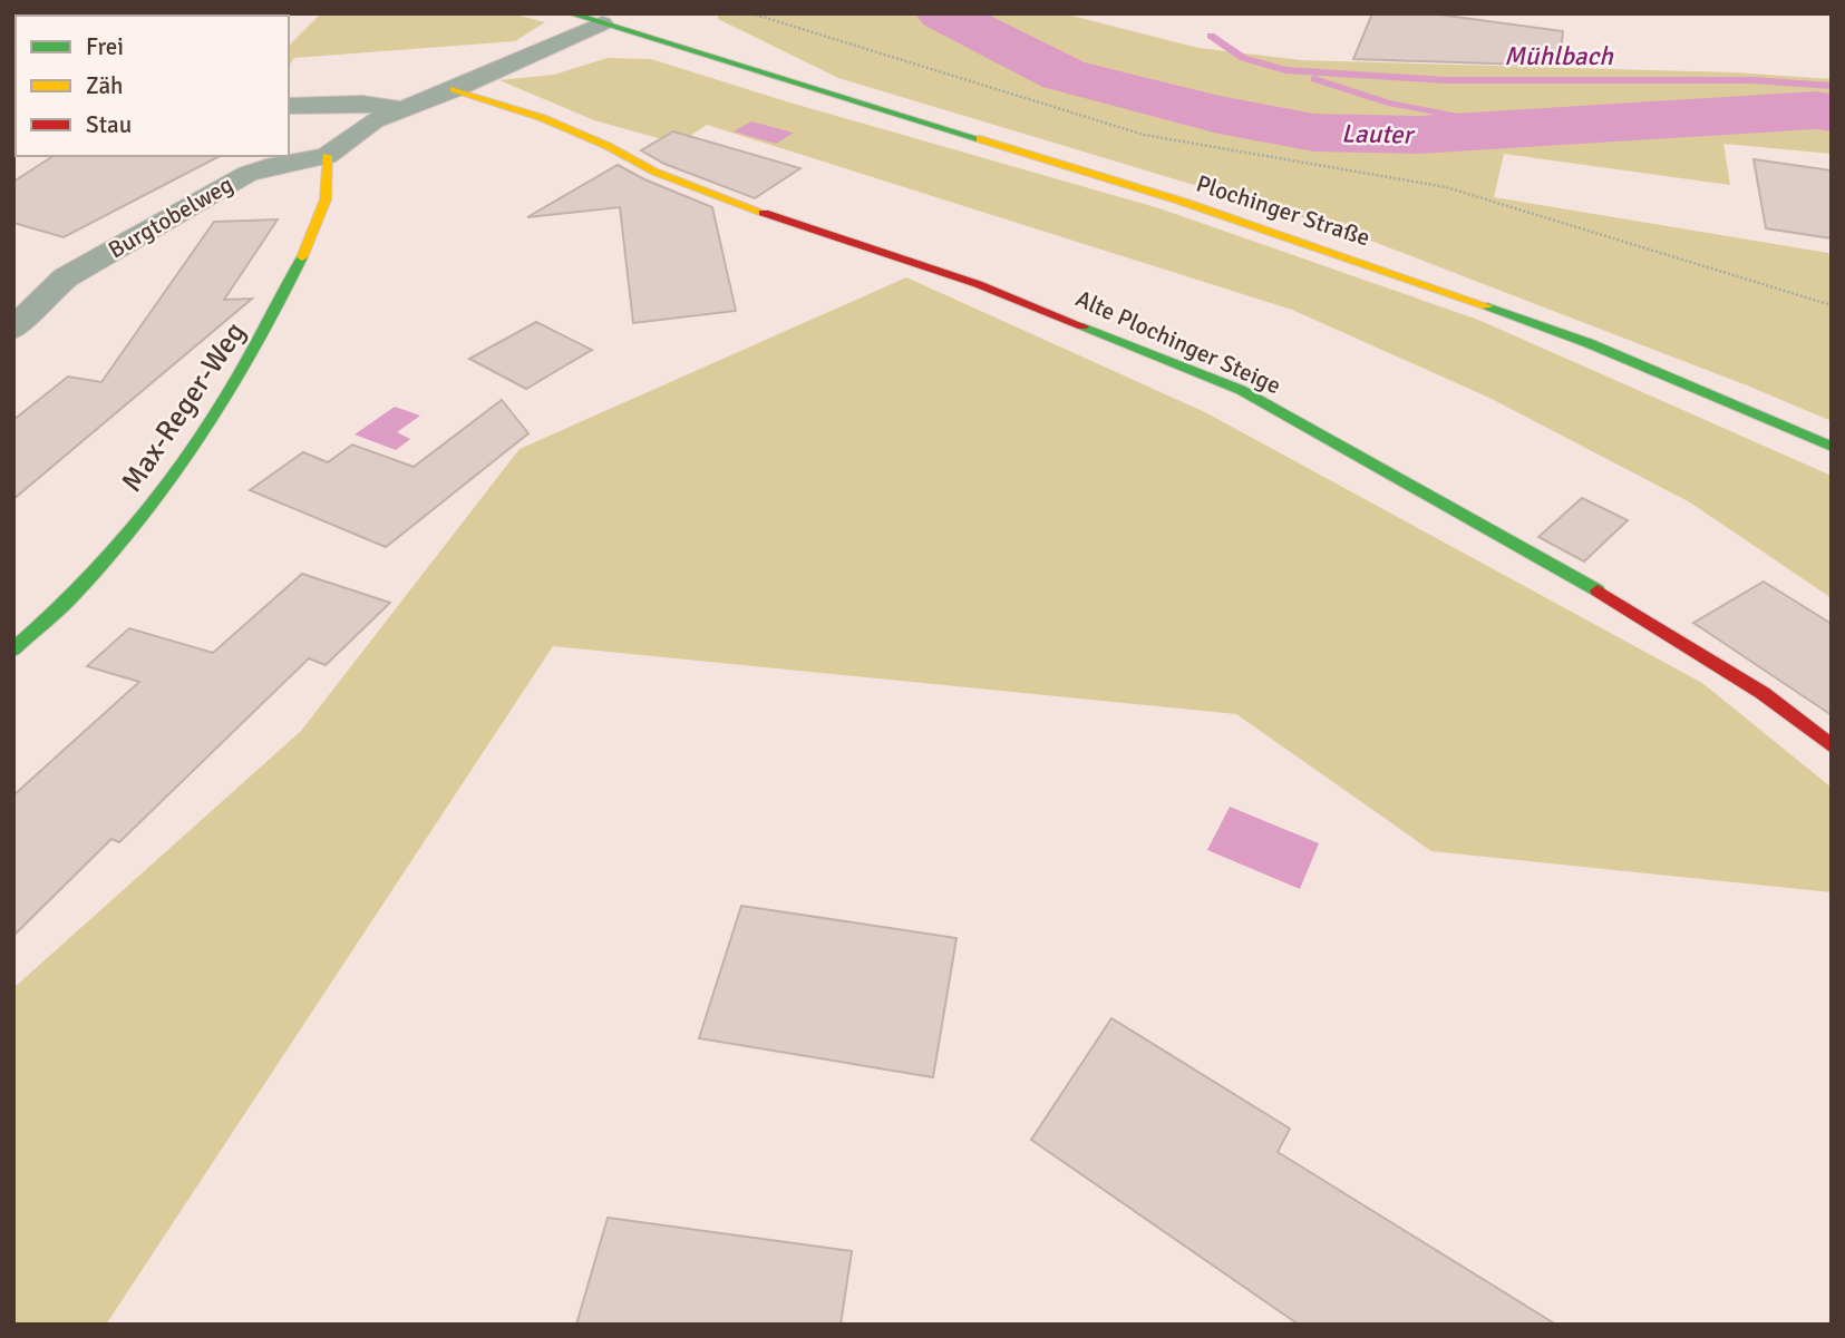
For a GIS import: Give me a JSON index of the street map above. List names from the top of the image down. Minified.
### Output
{"streets":{"street":["Plochinger Straße","Burgtobelweg","Alte Plochinger Steige","Max-Reger-Weg"]},"crossings":[["Plochinger Straße","Burgtobelweg"],["Burgtobelweg","Alte Plochinger Steige"],["Burgtobelweg","Max-Reger-Weg"]],"water":["Mühlbach","Lauter"],"legend":["Frei","Zäh","Stau"]}
